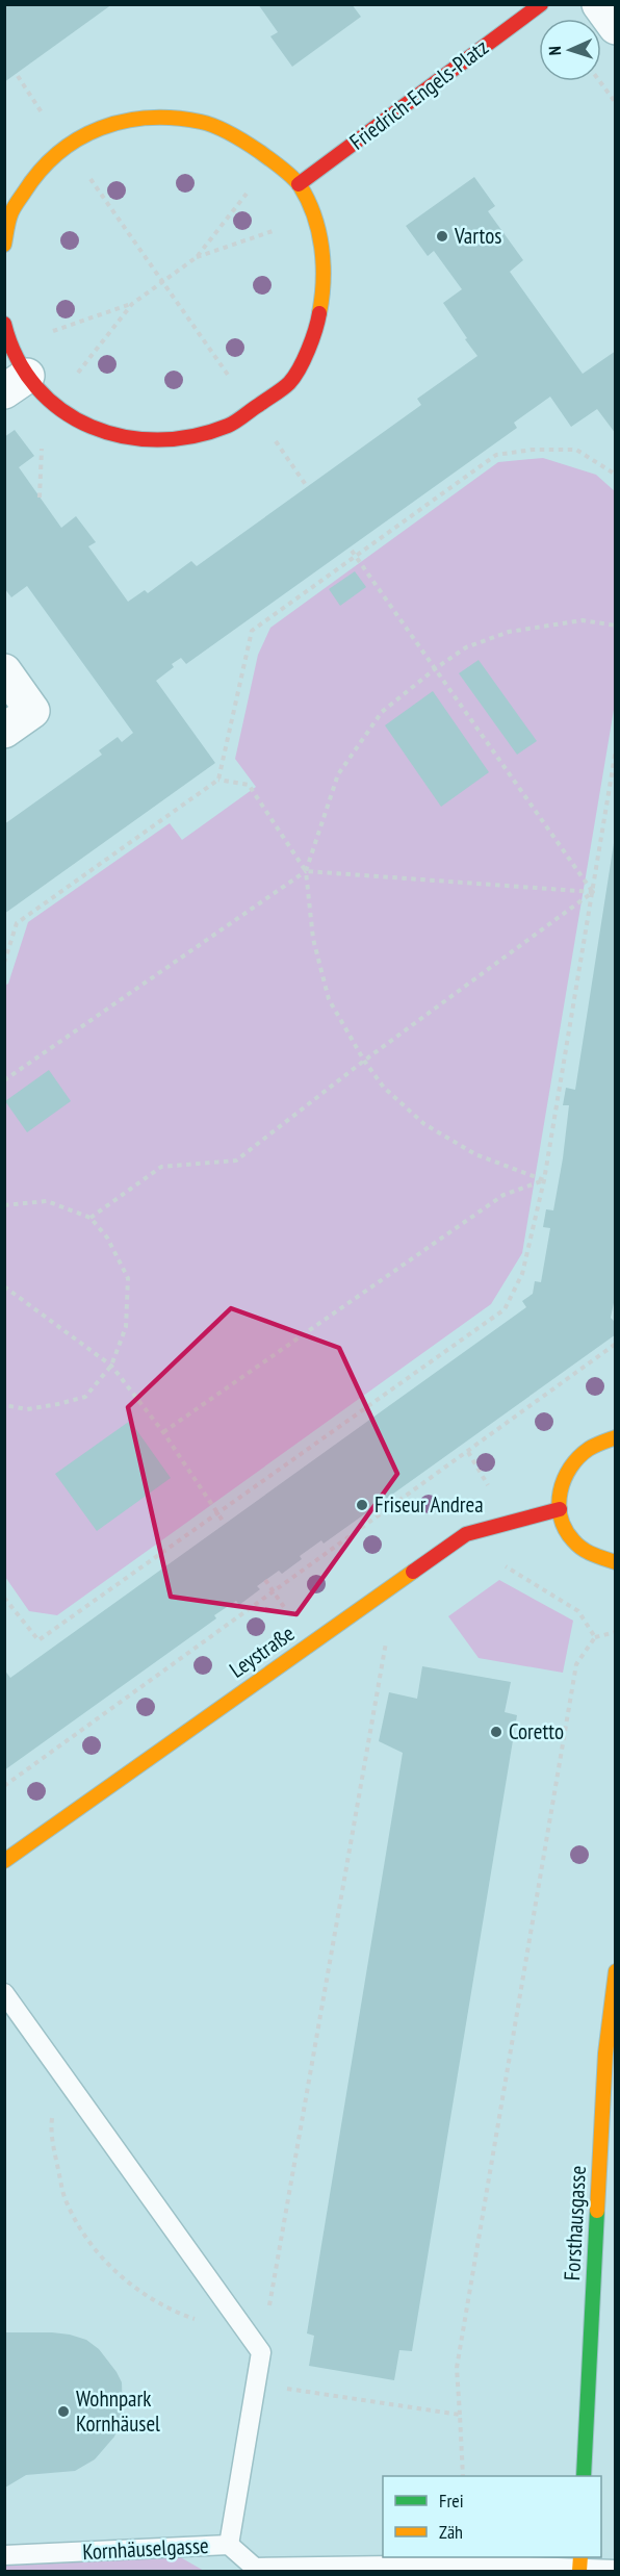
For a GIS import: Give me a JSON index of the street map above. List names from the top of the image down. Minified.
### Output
{"streets":{"street":["Friedrich-Engels-Platz","Leystraße","Forsthausgasse"],"lane":["Kornhäuselgasse"]},"places":["Vartos","Friseur Andrea","Coretto","Wohnpark Kornhäusel"],"legend":["Frei","Zäh"],"north":"left"}
